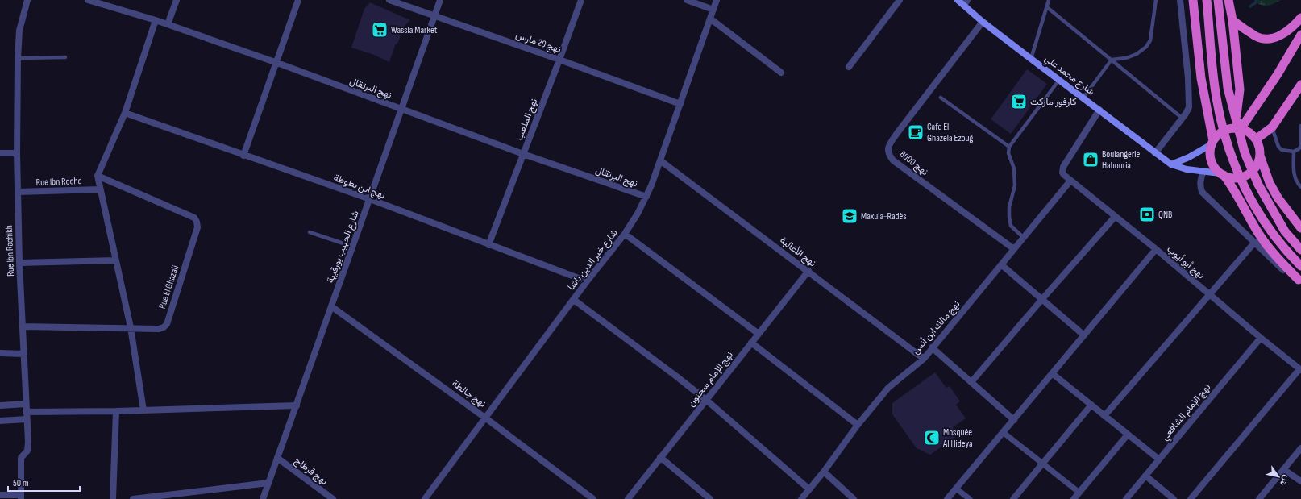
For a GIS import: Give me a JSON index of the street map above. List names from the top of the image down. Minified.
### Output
{"streets":{"main road":["شارع محمد علي"],"street":["نهج 20 مارس","نهج البرتقال","نهج الملعب","نهج 8000","Rue Ibn Rochd","نهج ابن بطوطة","شارع الحبيب بورقيبة","Rue Ibn Rachikh","نهج الأغالبة","شارع خير الدين باشا","نهج أبو أيوب","Rue El Ghazali","نهج مالك ابن أنس","نهج الإمام سحنون","نهج جالطة","نهج الإمام الشافعي","نهج قرطاج"]},"crossings":[["نهج 20 مارس","نهج الملعب"],["نهج 20 مارس","شارع الحبيب بورقيبة"],["نهج 20 مارس","شارع خير الدين باشا"],["شارع محمد علي","نهج 8000"],["شارع محمد علي","نهج أبو أيوب"],["نهج البرتقال","نهج الملعب"],["نهج البرتقال","شارع الحبيب بورقيبة"],["نهج البرتقال","شارع خير الدين باشا"],["نهج الملعب","نهج ابن بطوطة"],["نهج 8000","نهج مالك ابن أنس"],["Rue Ibn Rochd","Rue Ibn Rachikh"],["نهج ابن بطوطة","شارع الحبيب بورقيبة"],["نهج ابن بطوطة","شارع خير الدين باشا"],["شارع الحبيب بورقيبة","نهج جالطة"],["شارع الحبيب بورقيبة","نهج قرطاج"],["Rue Ibn Rachikh","Rue El Ghazali"],["نهج الأغالبة","شارع خير الدين باشا"],["نهج الأغالبة","نهج مالك ابن أنس"],["نهج الأغالبة","نهج الإمام سحنون"],["شارع خير الدين باشا","نهج جالطة"],["نهج أبو أيوب","نهج مالك ابن أنس"],["نهج أبو أيوب","نهج الإمام الشافعي"]],"places":{"supermarket":["Wassla Market","كارفور ماركت"],"cafe":["Cafe El Ghazela Ezoug"],"shop":["Boulangerie Habouria"],"bank":["QNB"],"school or university":["Maxula-Radès"],"mosque":["Mosquée Al Hideya"]},"scale_bar":"50 m","north":"bottom right"}
